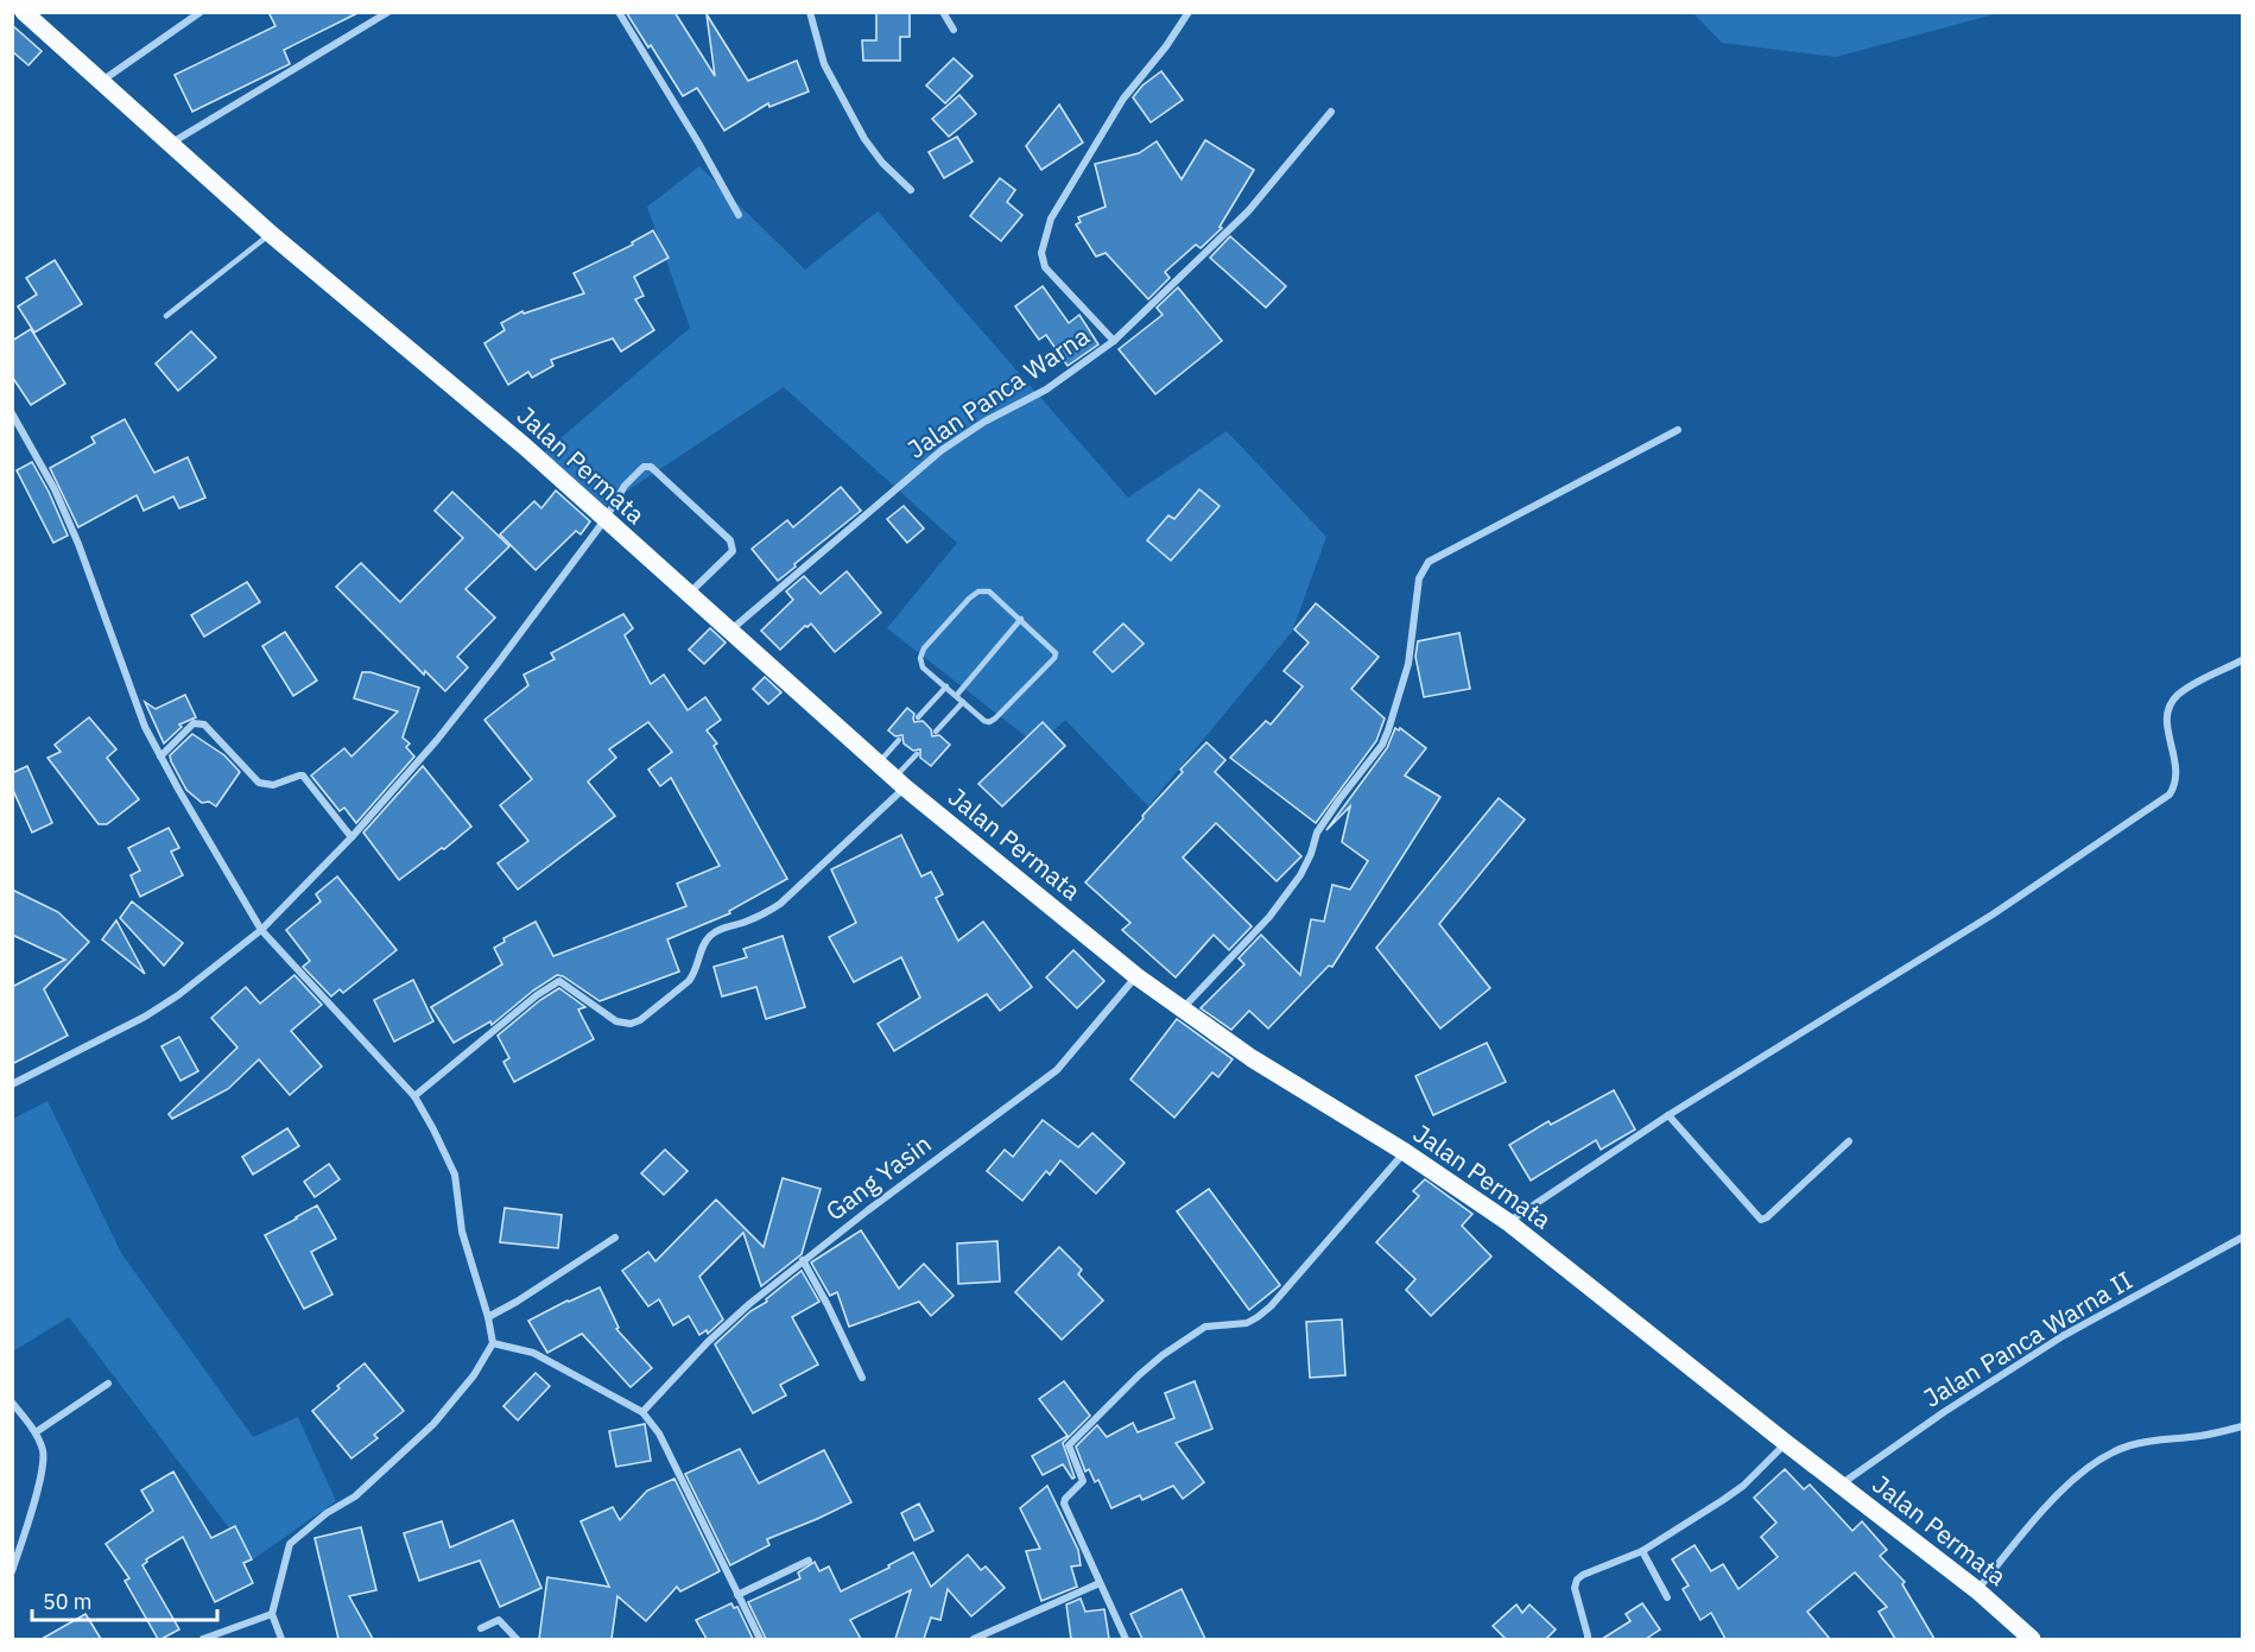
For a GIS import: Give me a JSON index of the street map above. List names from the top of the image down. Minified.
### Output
{"streets":{"main road":["Jalan Permata"],"street":["Jalan Panca Warna","Gang Yasin","Jalan Panca Warna II"]},"crossings":[["Jalan Panca Warna","Jalan Permata"],["Jalan Permata","Gang Yasin"],["Jalan Permata","Jalan Panca Warna II"]],"scale_bar":"50 m"}
